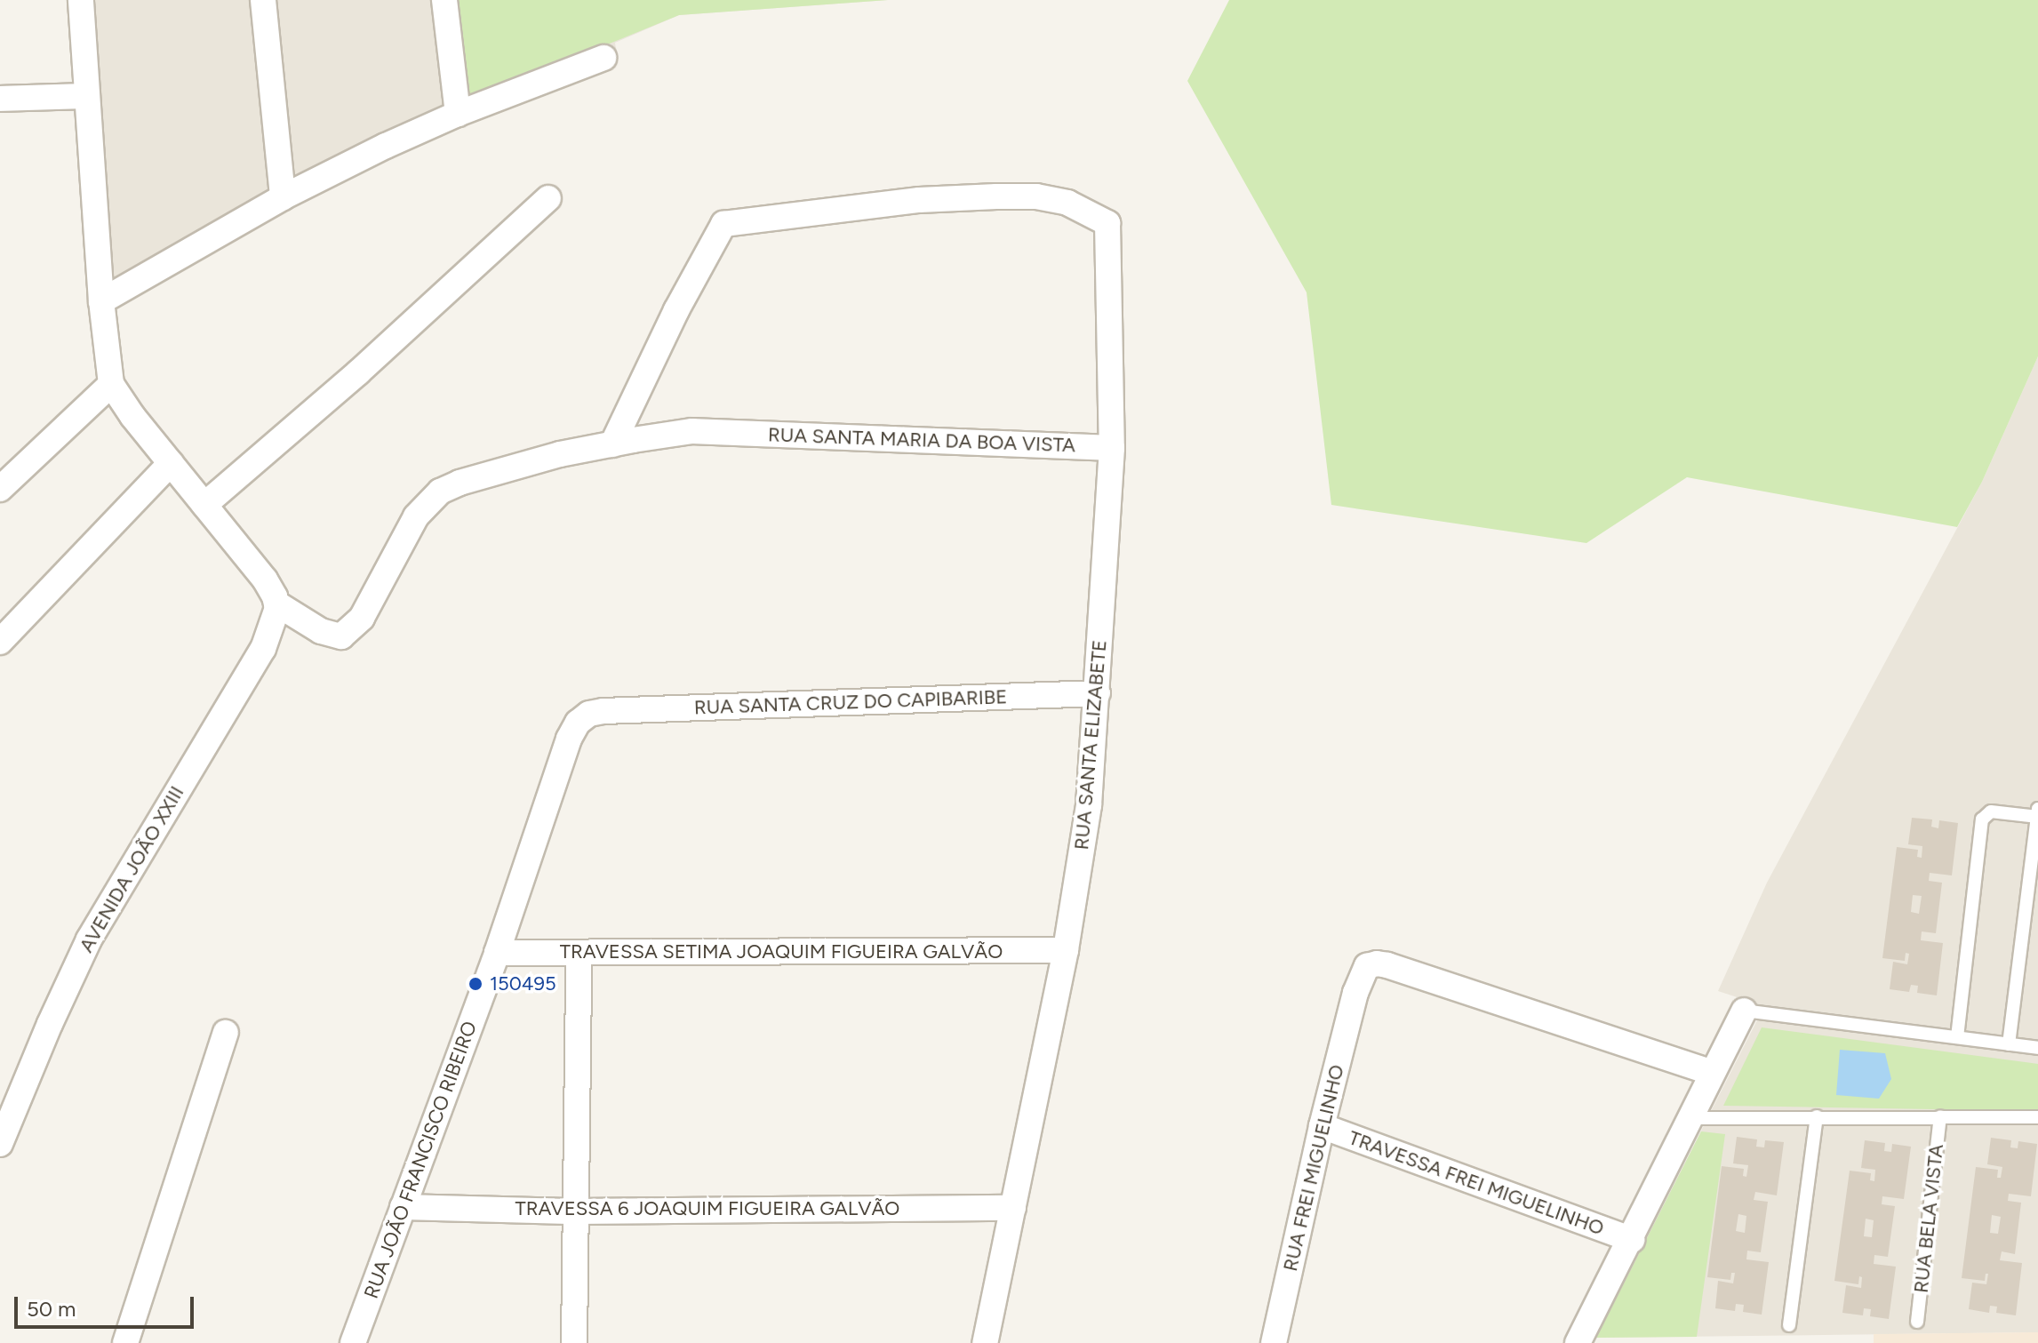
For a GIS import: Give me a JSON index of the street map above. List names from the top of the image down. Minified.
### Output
{"streets":{"street":["RUA SANTA MARIA DA BOA VISTA","RUA SANTA CRUZ DO CAPIBARIBE","RUA SANTA ELIZABETE","AVENIDA JOÃO XXIII","TRAVESSA SETIMA JOAQUIM FIGUEIRA GALVÃO","RUA JOÃO FRANCISCO RIBEIRO","RUA FREI MIGUELINHO","TRAVESSA FREI MIGUELINHO","TRAVESSA 6 JOAQUIM FIGUEIRA GALVÃO"],"lane":["RUA BELA VISTA"]},"crossings":[["RUA SANTA MARIA DA BOA VISTA","RUA SANTA ELIZABETE"],["RUA SANTA MARIA DA BOA VISTA","AVENIDA JOÃO XXIII"],["RUA SANTA CRUZ DO CAPIBARIBE","RUA SANTA ELIZABETE"],["RUA SANTA CRUZ DO CAPIBARIBE","RUA JOÃO FRANCISCO RIBEIRO"],["RUA SANTA ELIZABETE","TRAVESSA SETIMA JOAQUIM FIGUEIRA GALVÃO"],["RUA SANTA ELIZABETE","TRAVESSA 6 JOAQUIM FIGUEIRA GALVÃO"],["TRAVESSA SETIMA JOAQUIM FIGUEIRA GALVÃO","RUA JOÃO FRANCISCO RIBEIRO"],["RUA JOÃO FRANCISCO RIBEIRO","TRAVESSA 6 JOAQUIM FIGUEIRA GALVÃO"],["RUA FREI MIGUELINHO","TRAVESSA FREI MIGUELINHO"]],"places":["150495"],"scale_bar":"50 m"}
